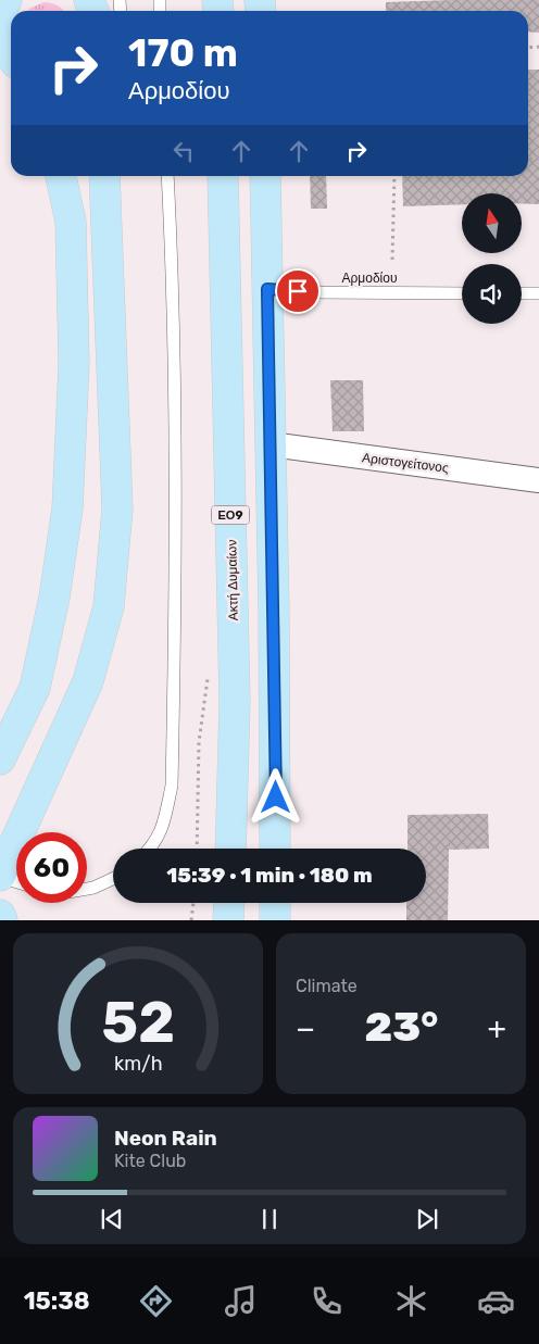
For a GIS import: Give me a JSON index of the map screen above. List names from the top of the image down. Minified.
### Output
{"streets":{"main road":["ΕΟ9","Ακτή Δυμαίων"],"street":["Αριστογείτονος"],"lane":["Αρμοδίου"]},"north":"top","page":{"turn":["170 m","Αρμοδίου"],"limit":"60","trip":"15:39 · 1 min · 180 m","tile":"Climate","heat":["−","23°","+"],"song":["Neon Rain","Kite Club"],"tabs":"15:38","gauge":["52","km/h"]}}
